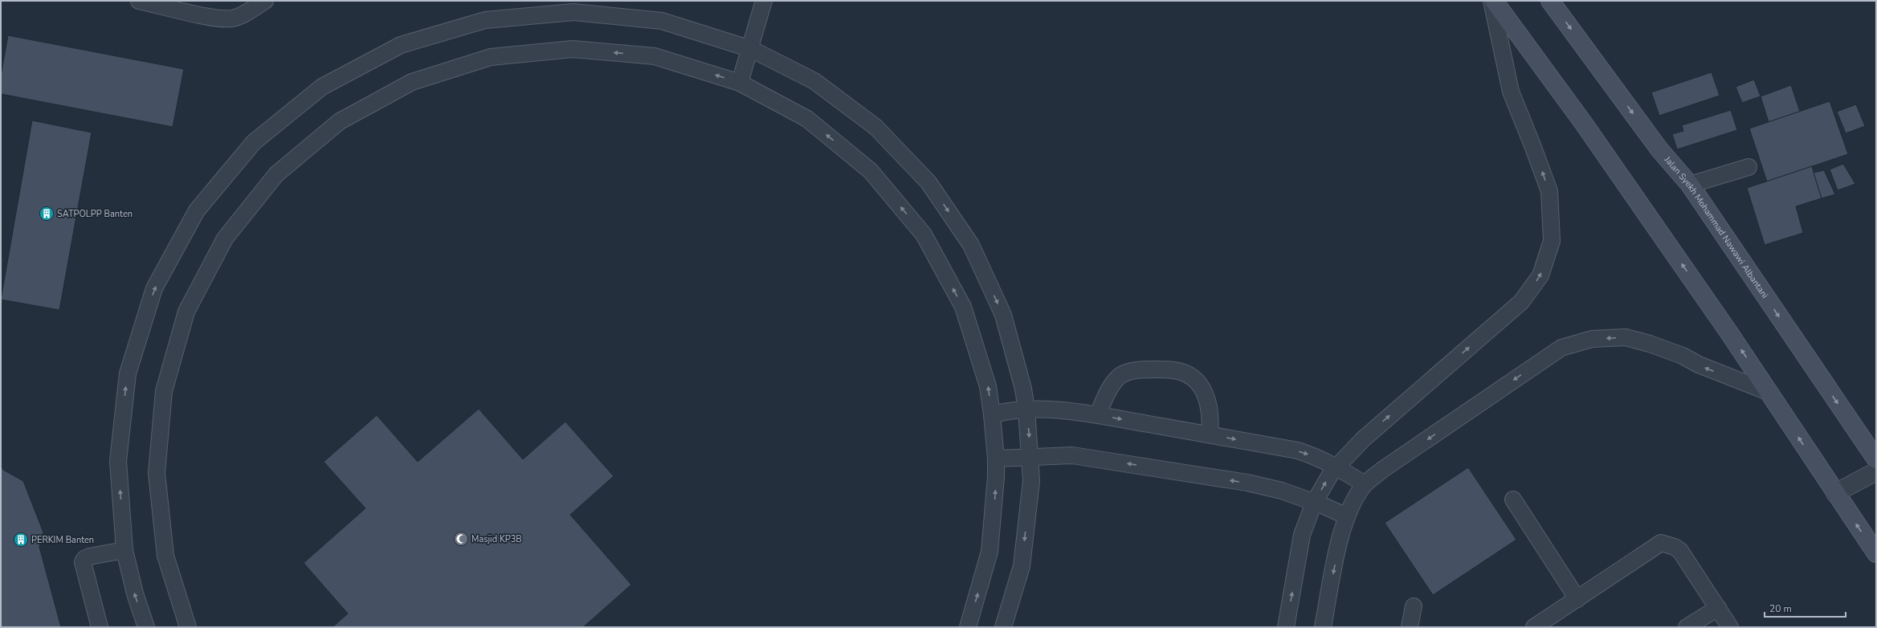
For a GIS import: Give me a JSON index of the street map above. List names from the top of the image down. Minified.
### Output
{"streets":{"main road":["Jalan Syekh Mohammad Nawawi Albantani"]},"places":{"building":["SATPOLPP Banten","PERKIM Banten"],"mosque":["Masjid KP3B"]},"scale_bar":"20 m"}
